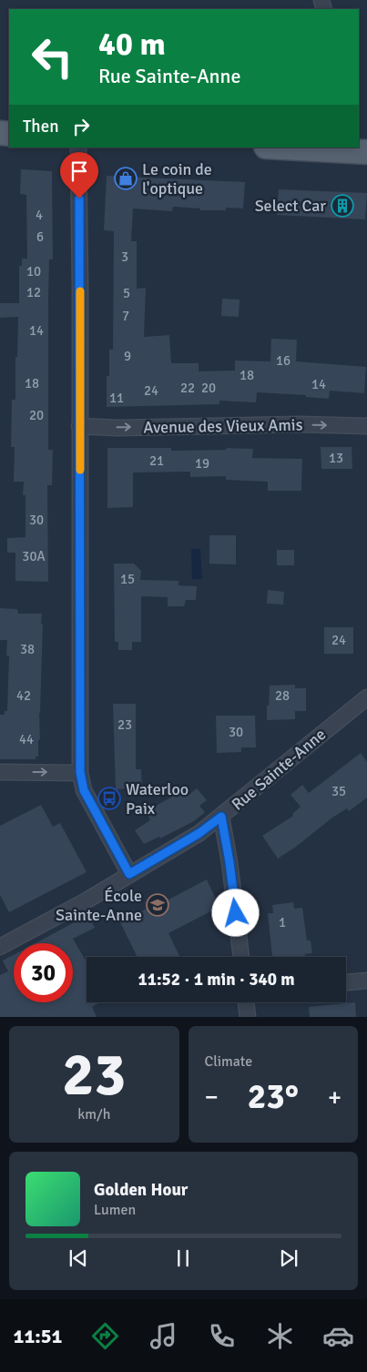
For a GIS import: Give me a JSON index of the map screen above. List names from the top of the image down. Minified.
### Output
{"streets":{"street":["Avenue des Vieux Amis","Rue Sainte-Anne"]},"one_way":["Avenue des Vieux Amis"],"places":{"shop":["Le coin de l'optique"],"building":["Select Car"],"bus stop":["Waterloo Paix"],"school or university":["École Sainte-Anne"]},"house_numbers":["4","6","3","10","12","5","7","14","9","16","18","18","14","22","20","24","11","20","13","21","19","30","30A","15","24","38","42","28","23","30","44","35","1"],"page":{"turn":["40 m","Rue Sainte-Anne"],"then":"Then","limit":"30","trip":"11:52 · 1 min · 340 m","tile":[["23","km/h"],"Climate"],"heat":["−","23°","+"],"song":["Golden Hour","Lumen"],"tabs":"11:51"}}
